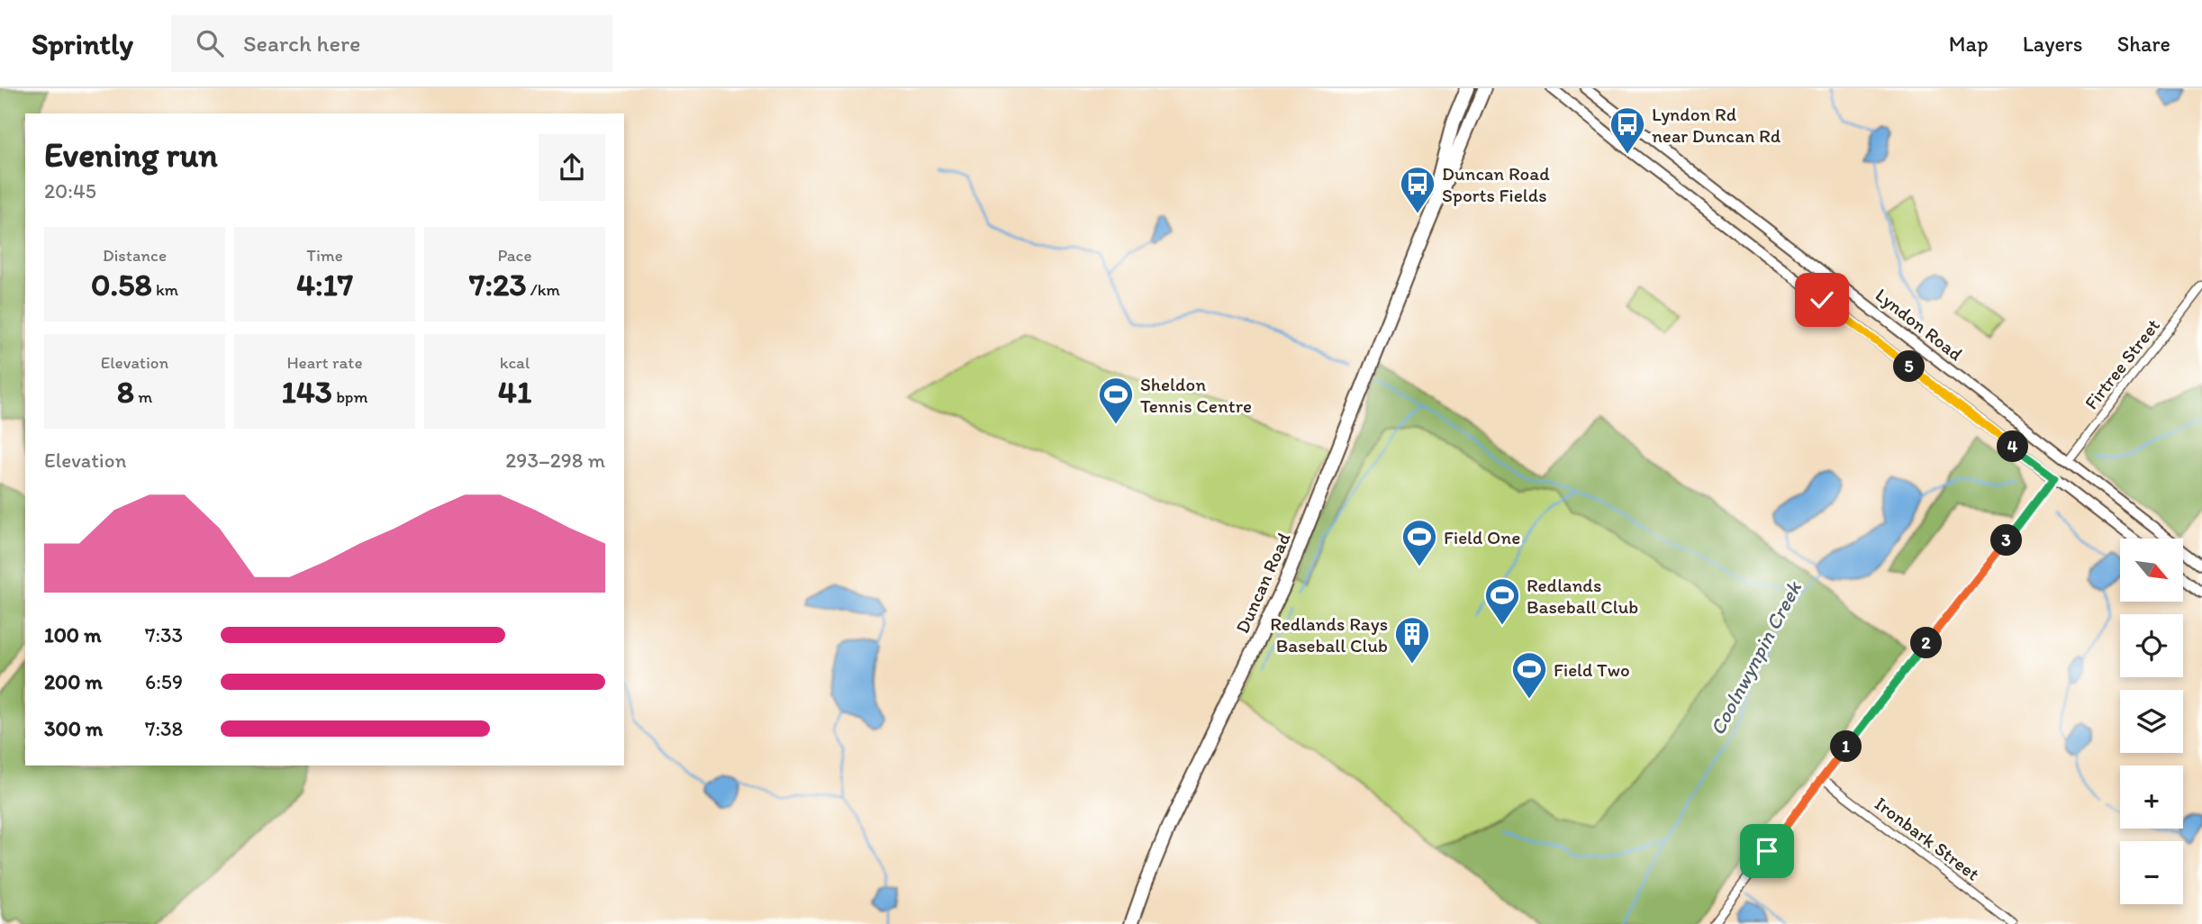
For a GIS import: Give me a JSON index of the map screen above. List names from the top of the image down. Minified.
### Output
{"streets":{"highway":["Duncan Road"],"main road":["Lyndon Road"],"street":["Firtree Street","Ironbark Street"]},"crossings":[["Lyndon Road","Firtree Street"]],"water":["Coolnwynpin Creek"],"places":{"bus stop":["Lyndon Rd near Duncan Rd","Duncan Road Sports Fields"],"sports":["Sheldon Tennis Centre","Field One","Redlands Baseball Club","Field Two"],"building":["Redlands Rays Baseball Club"]},"north":"bottom right","page":{"header":"Sprintly","search":"Search here","nav":["Map","Layers","Share"],"heading":["Evening run","20:45"],"stats":[["Distance","0.58 km"],["Time","4:17"],["Pace","7:23 /km"],["Elevation","8 m"],["Heart rate","143 bpm"],["kcal","41"]],"pins":["5","4","3","2","1"],"chart":["Elevation","293–298 m"],"map_buttons":["+","−"],"list":[{"name":"100 m","note":"7:33"},{"name":"200 m","note":"6:59"},{"name":"300 m","note":"7:38"}]}}
